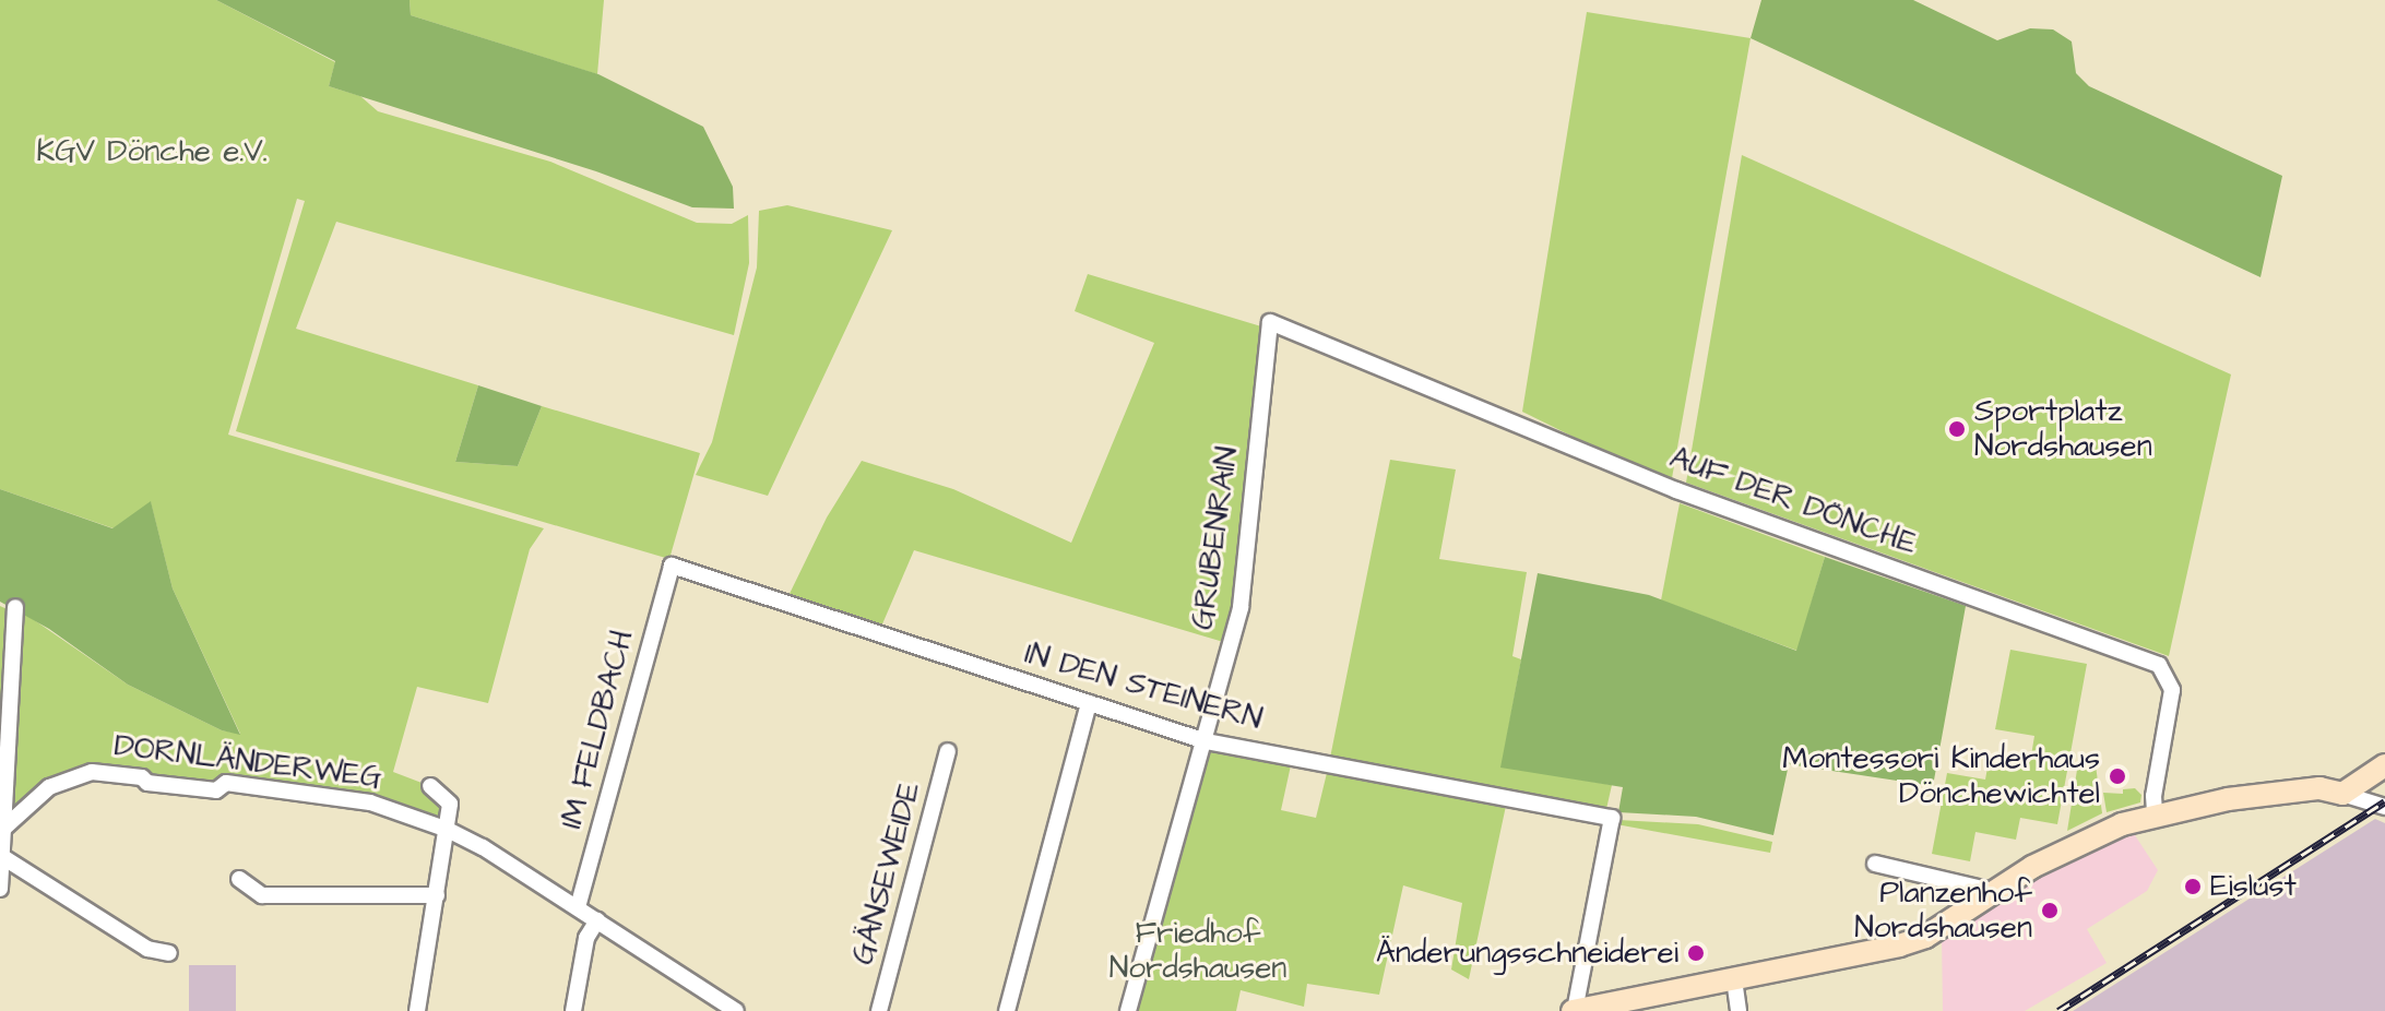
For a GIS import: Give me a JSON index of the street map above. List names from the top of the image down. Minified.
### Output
{"streets":{"street":["AUF DER DÖNCHE","GRUBENRAIN","IN DEN STEINERN","IM FELDBACH","DORNLÄNDERWEG","GÄNSEWEIDE"]},"crossings":[["AUF DER DÖNCHE","GRUBENRAIN"],["GRUBENRAIN","IN DEN STEINERN"],["IN DEN STEINERN","IM FELDBACH"]],"parks":["KGV Dönche e.V.","Friedhof Nordshausen"],"places":["Sportplatz Nordshausen","Montessori Kinderhaus Dönchewichtel","Eislust","Planzenhof Nordshausen","Änderungsschneiderei"]}
